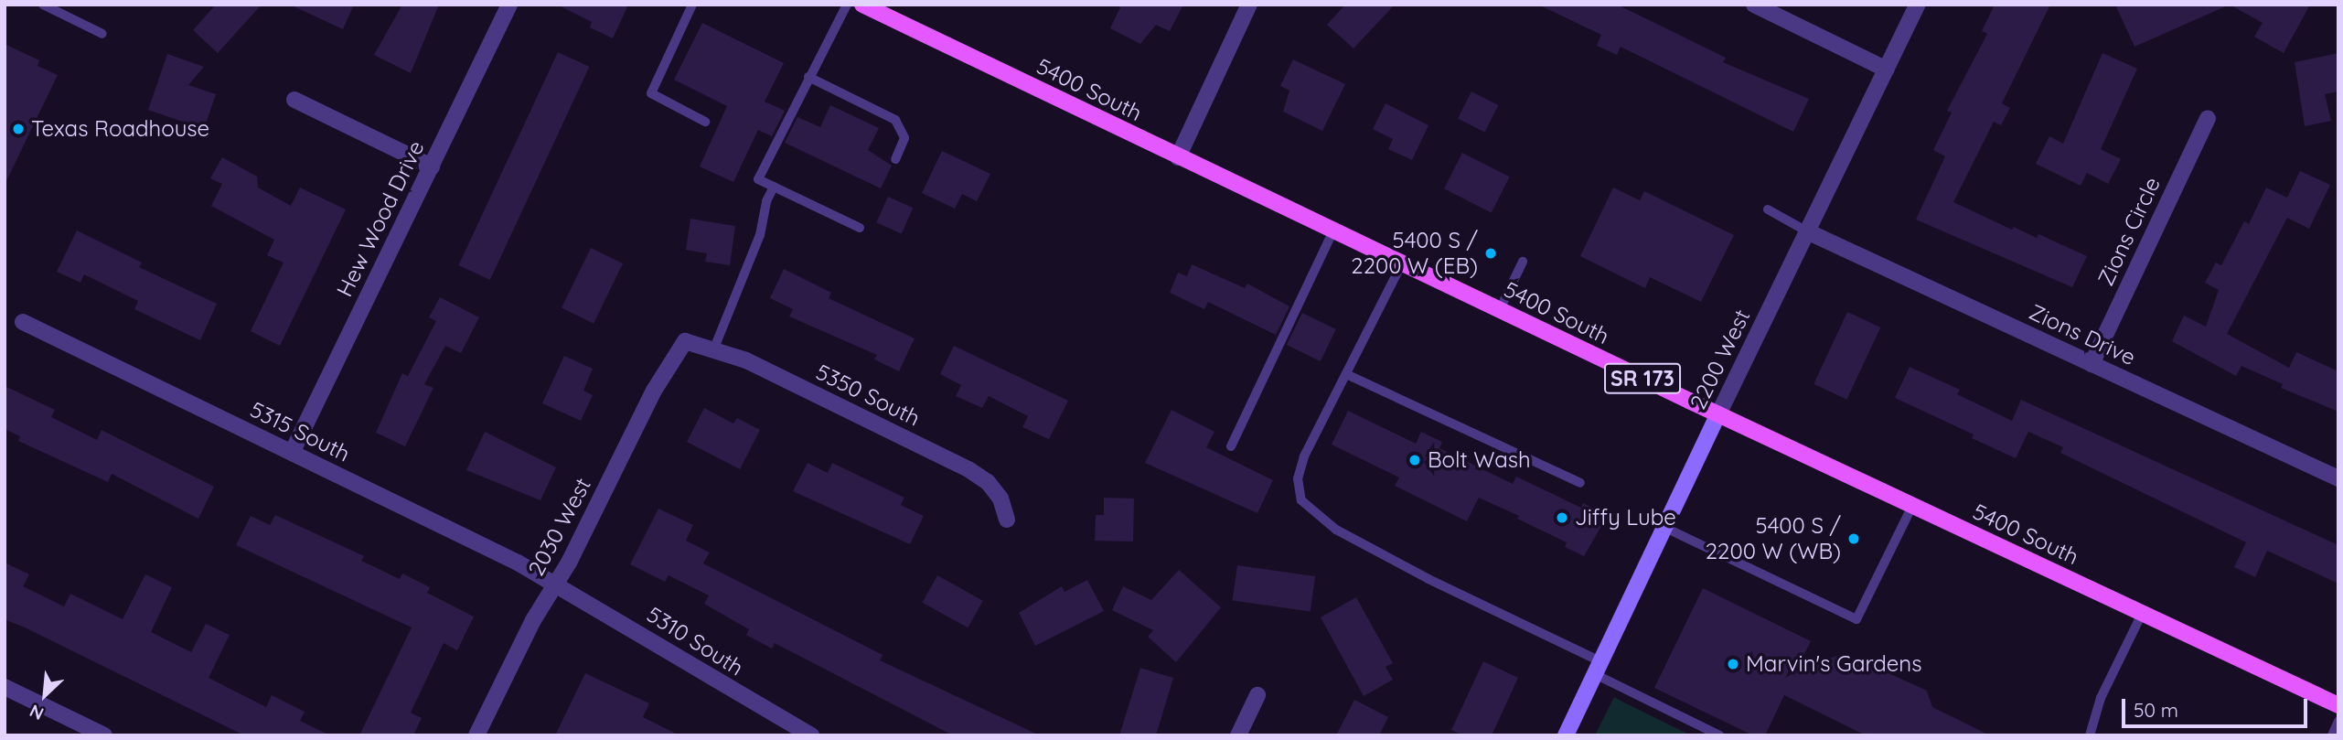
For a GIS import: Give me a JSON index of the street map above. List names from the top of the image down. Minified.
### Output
{"streets":{"main road":["5400 South","SR 173"],"street":["Hew Wood Drive","Zions Circle","Zions Drive","2200 West","5350 South","5315 South","2030 West","5310 South"]},"crossings":[["5400 South","2200 West"],["Hew Wood Drive","5315 South"],["Zions Circle","Zions Drive"],["Zions Drive","2200 West"],["5350 South","2030 West"],["5315 South","2030 West"],["5315 South","5310 South"],["2030 West","5310 South"]],"places":["Texas Roadhouse","5400 S / 2200 W (EB)","Bolt Wash","Jiffy Lube","5400 S / 2200 W (WB)","Marvin's Gardens"],"scale_bar":"50 m","north":"bottom left"}
